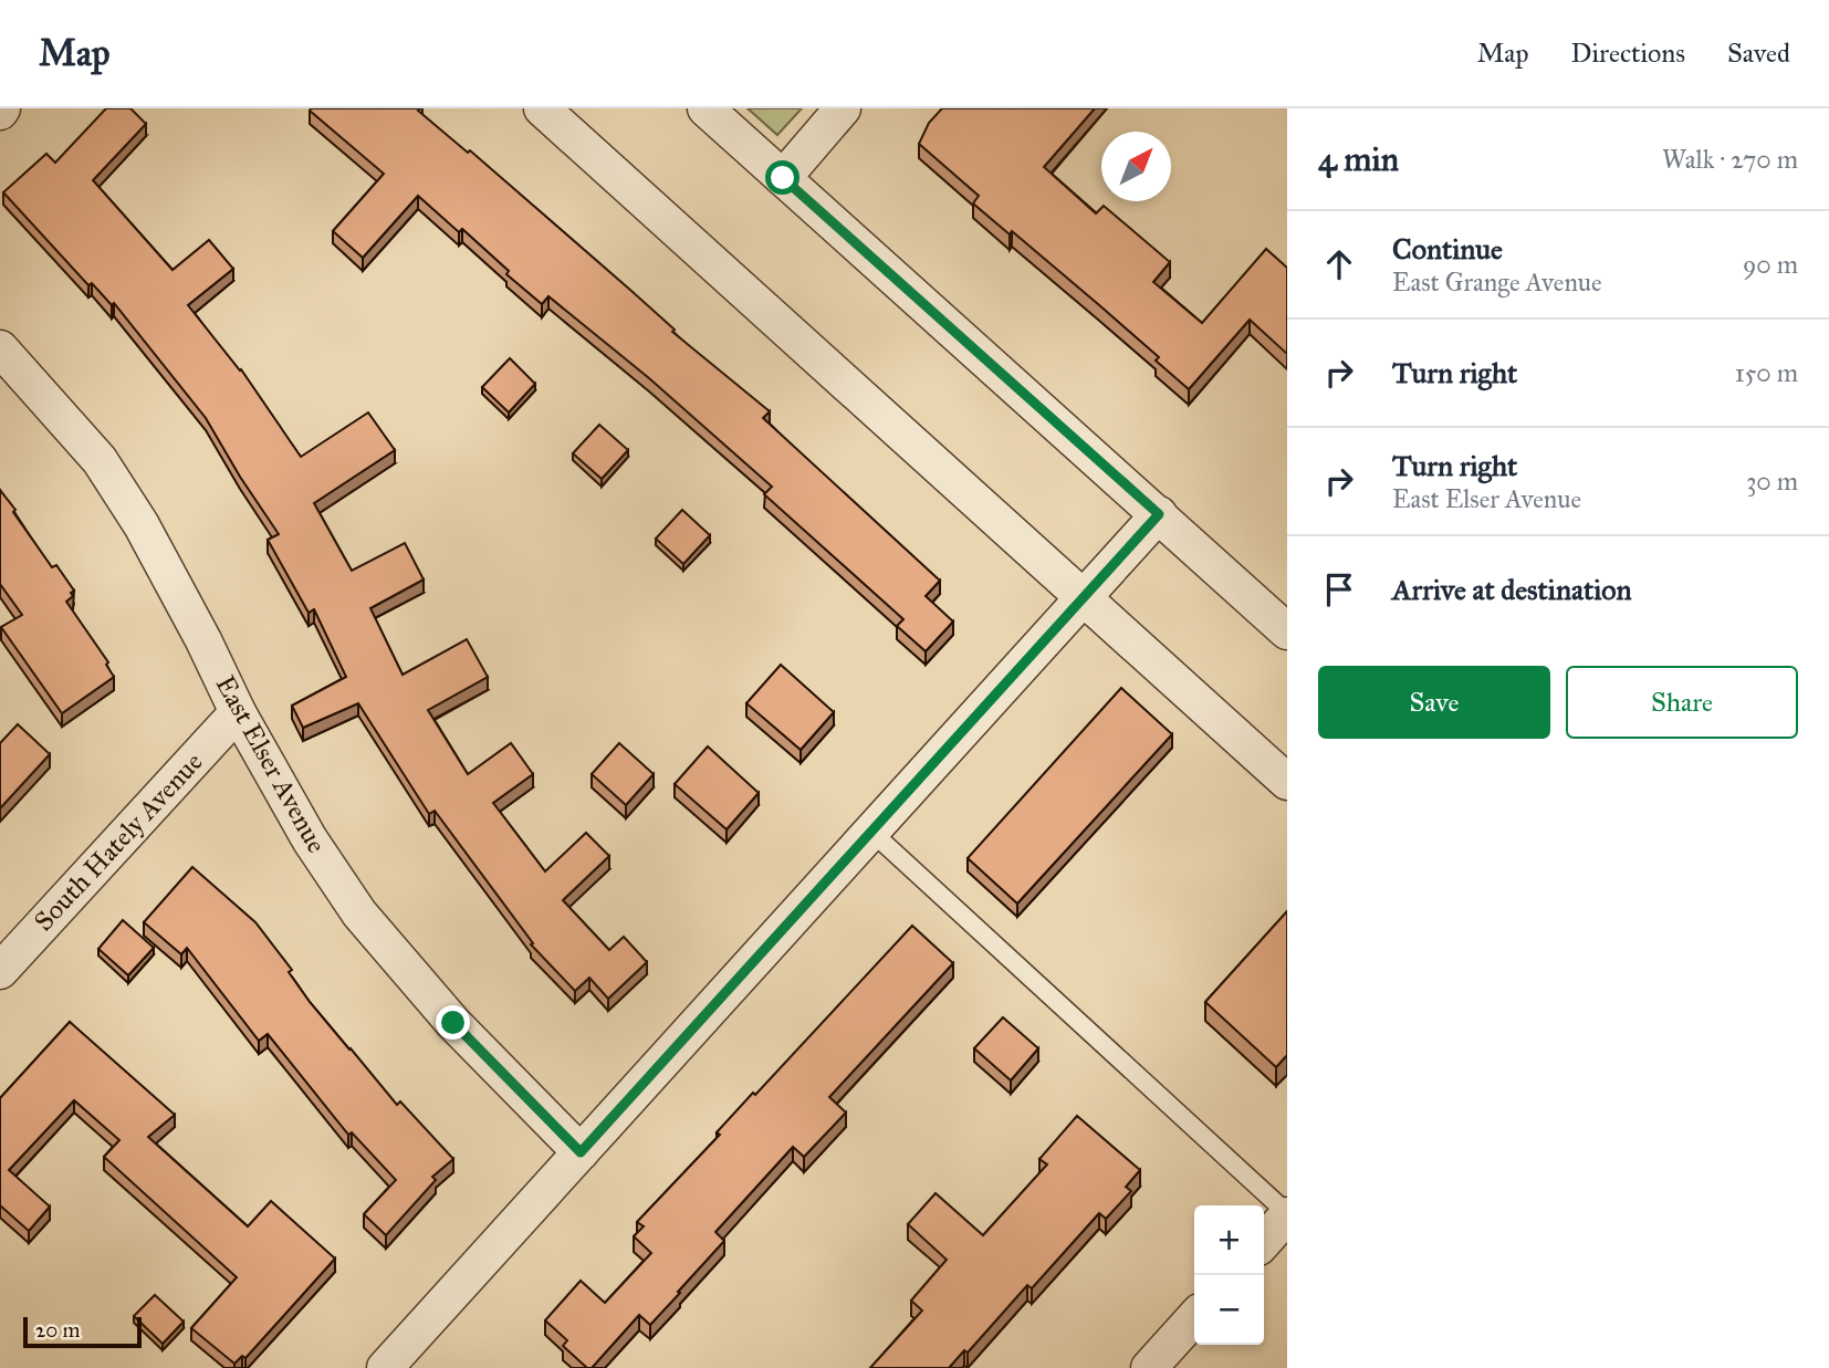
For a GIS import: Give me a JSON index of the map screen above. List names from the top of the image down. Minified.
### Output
{"streets":{"street":["East Elser Avenue","South Hately Avenue"]},"crossings":[["East Elser Avenue","South Hately Avenue"]],"scale_bar":"20 m","north":"top right","page":{"header":"Map","nav":["Map","Directions","Saved"],"heading":["4 min","Walk · 270 m"],"list":[["Continue","East Grange Avenue","90 m"],["Turn right","150 m"],["Turn right","East Elser Avenue","30 m"],"Arrive at destination"],"buttons":["Save","Share"],"map_buttons":["+","−"],"scale":"20 m"}}
